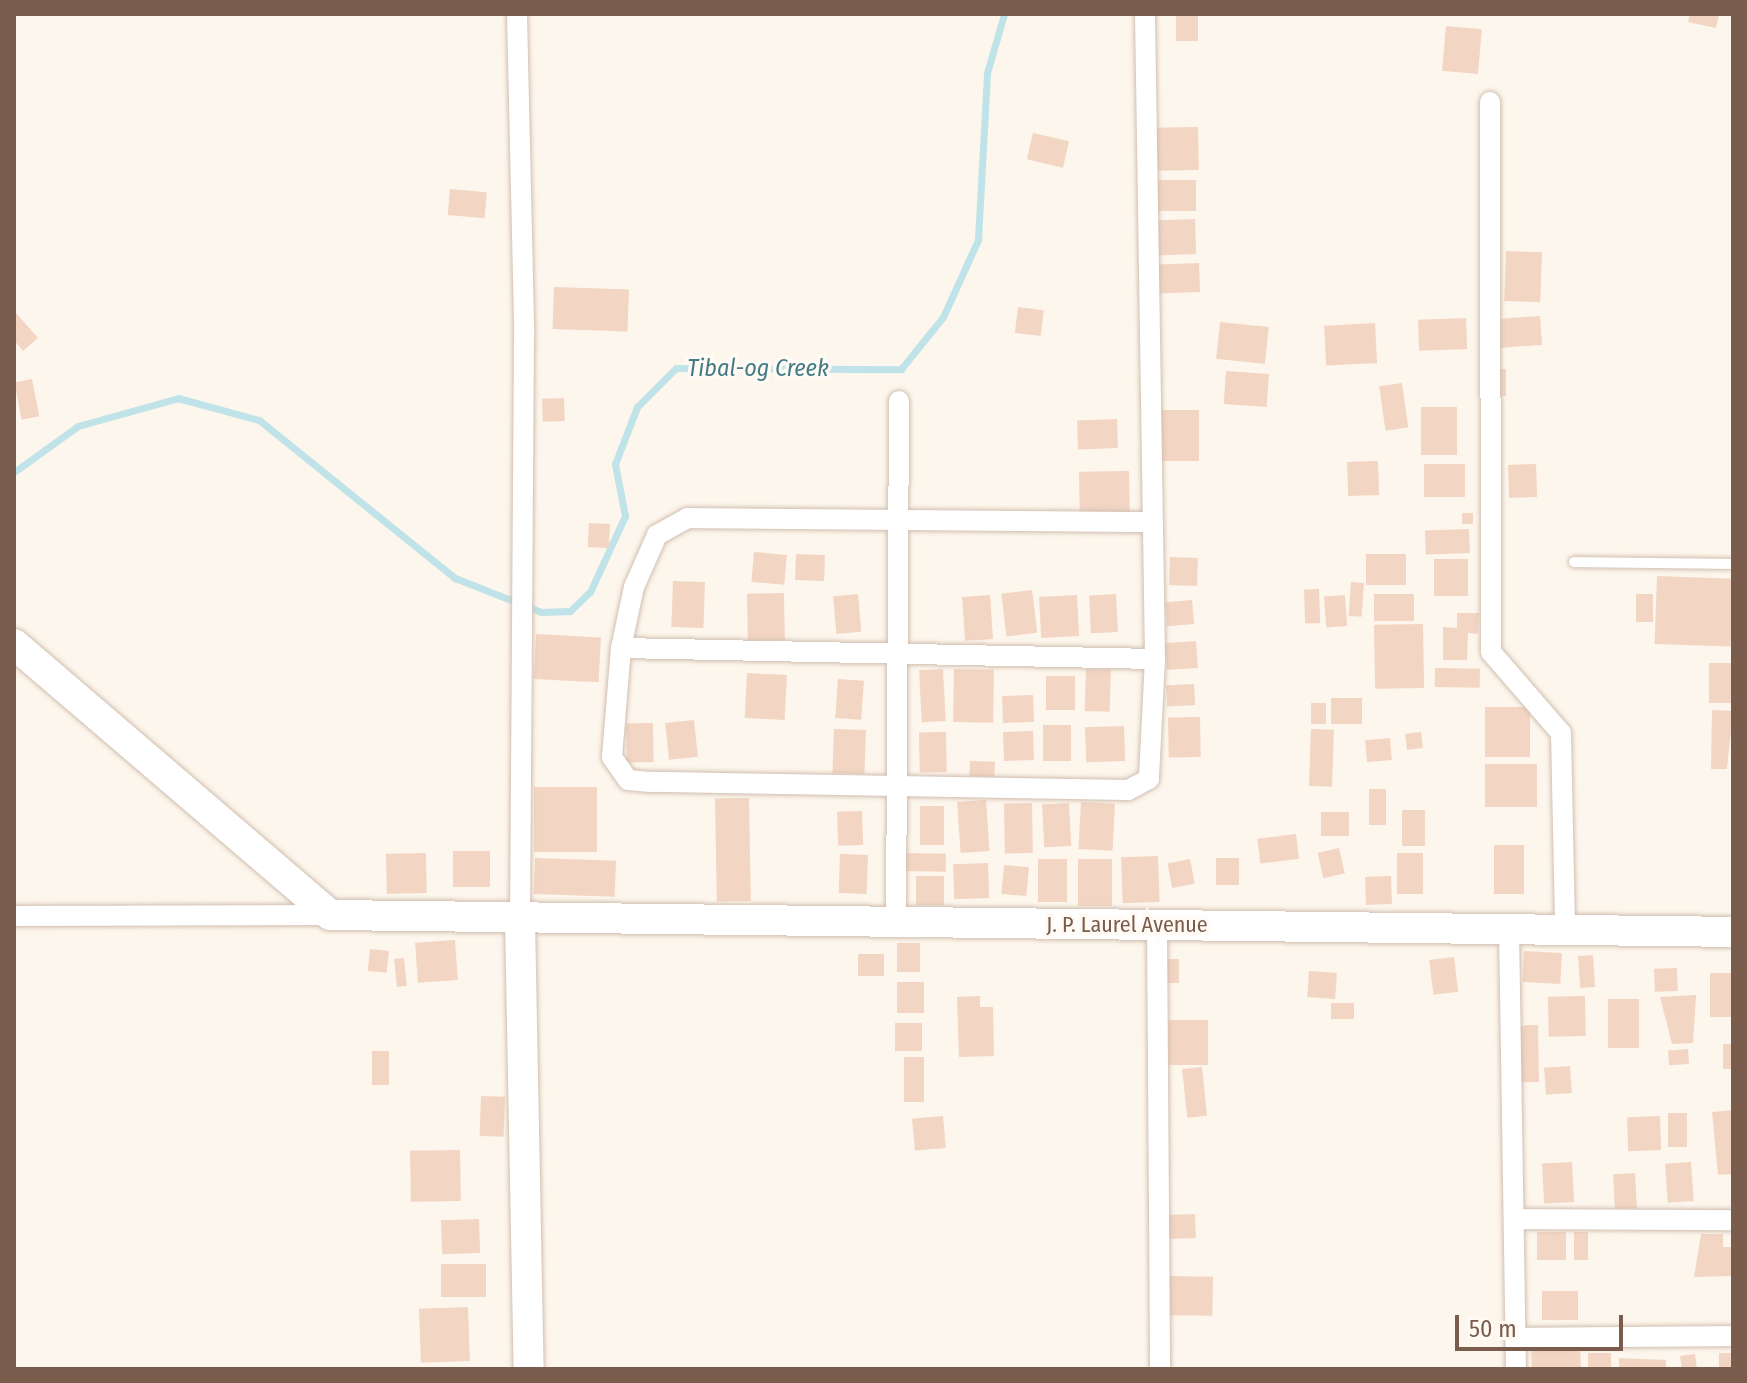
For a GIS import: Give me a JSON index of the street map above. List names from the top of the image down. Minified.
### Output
{"streets":{"street":["J. P. Laurel Avenue"]},"water":["Tibal-og Creek"],"scale_bar":"50 m"}
